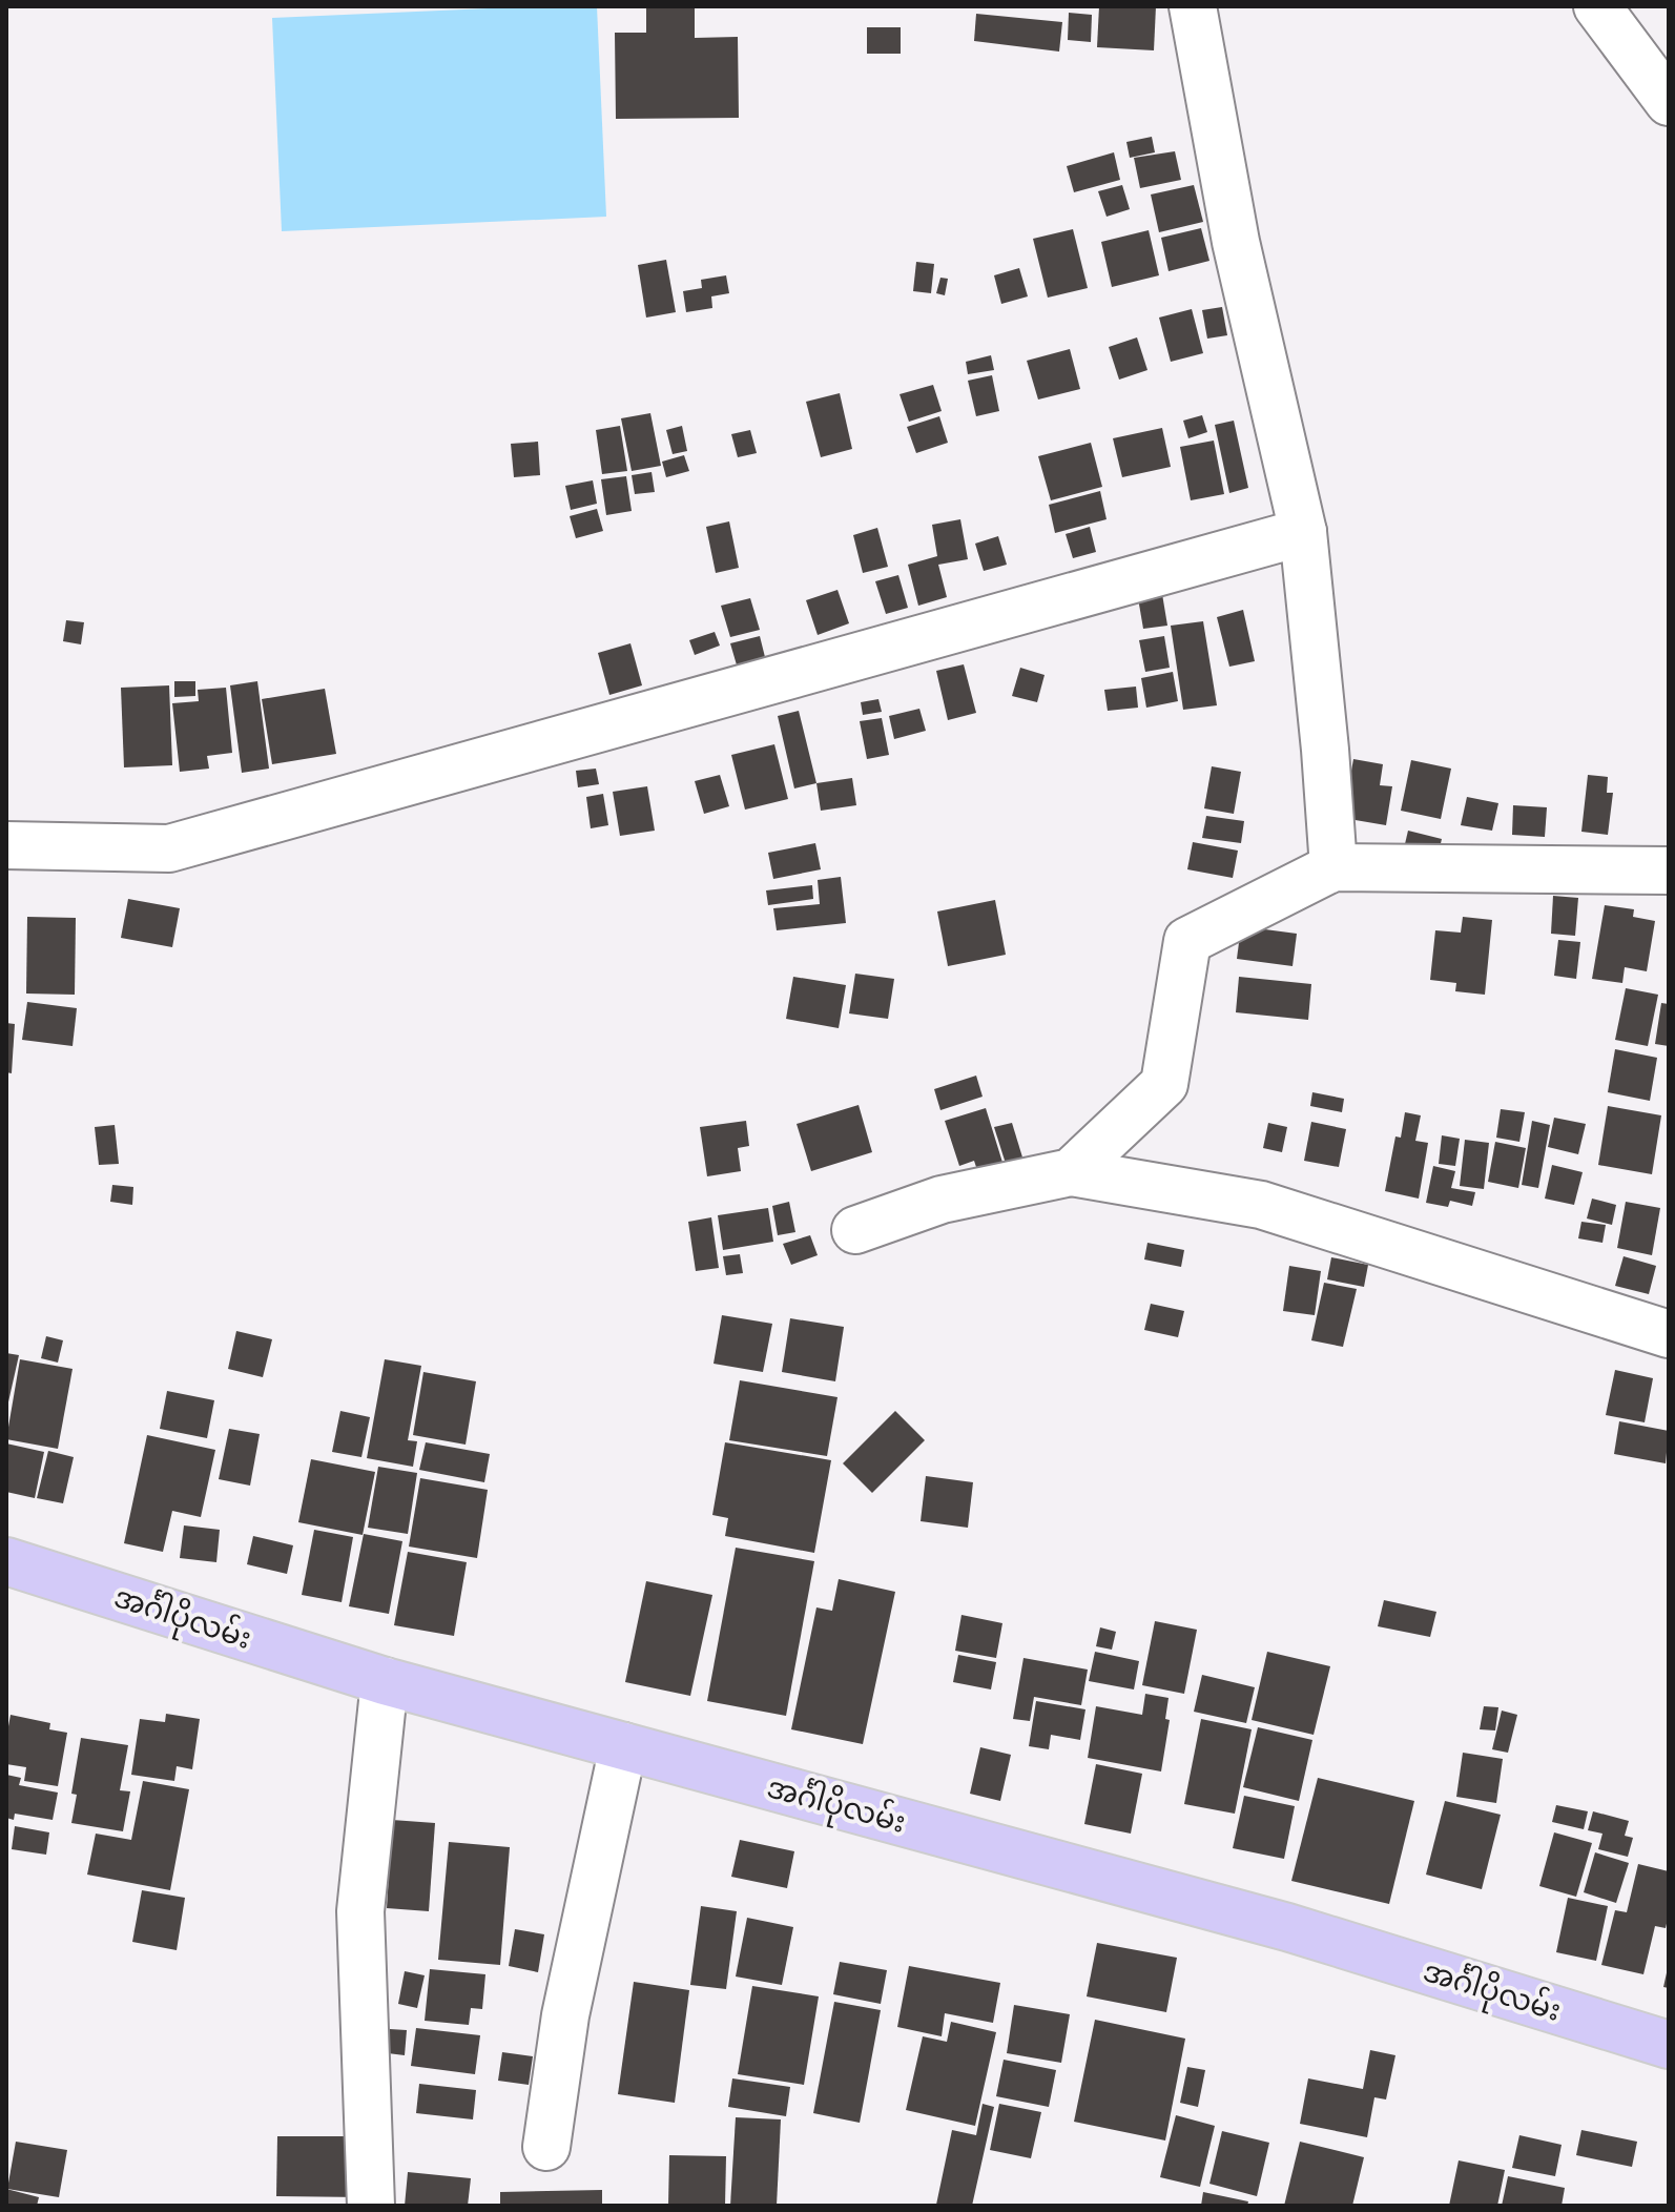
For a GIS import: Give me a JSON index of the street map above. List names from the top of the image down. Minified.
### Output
{"streets":{"main road":["အင်္ဂါပိုလမ်း"]}}
